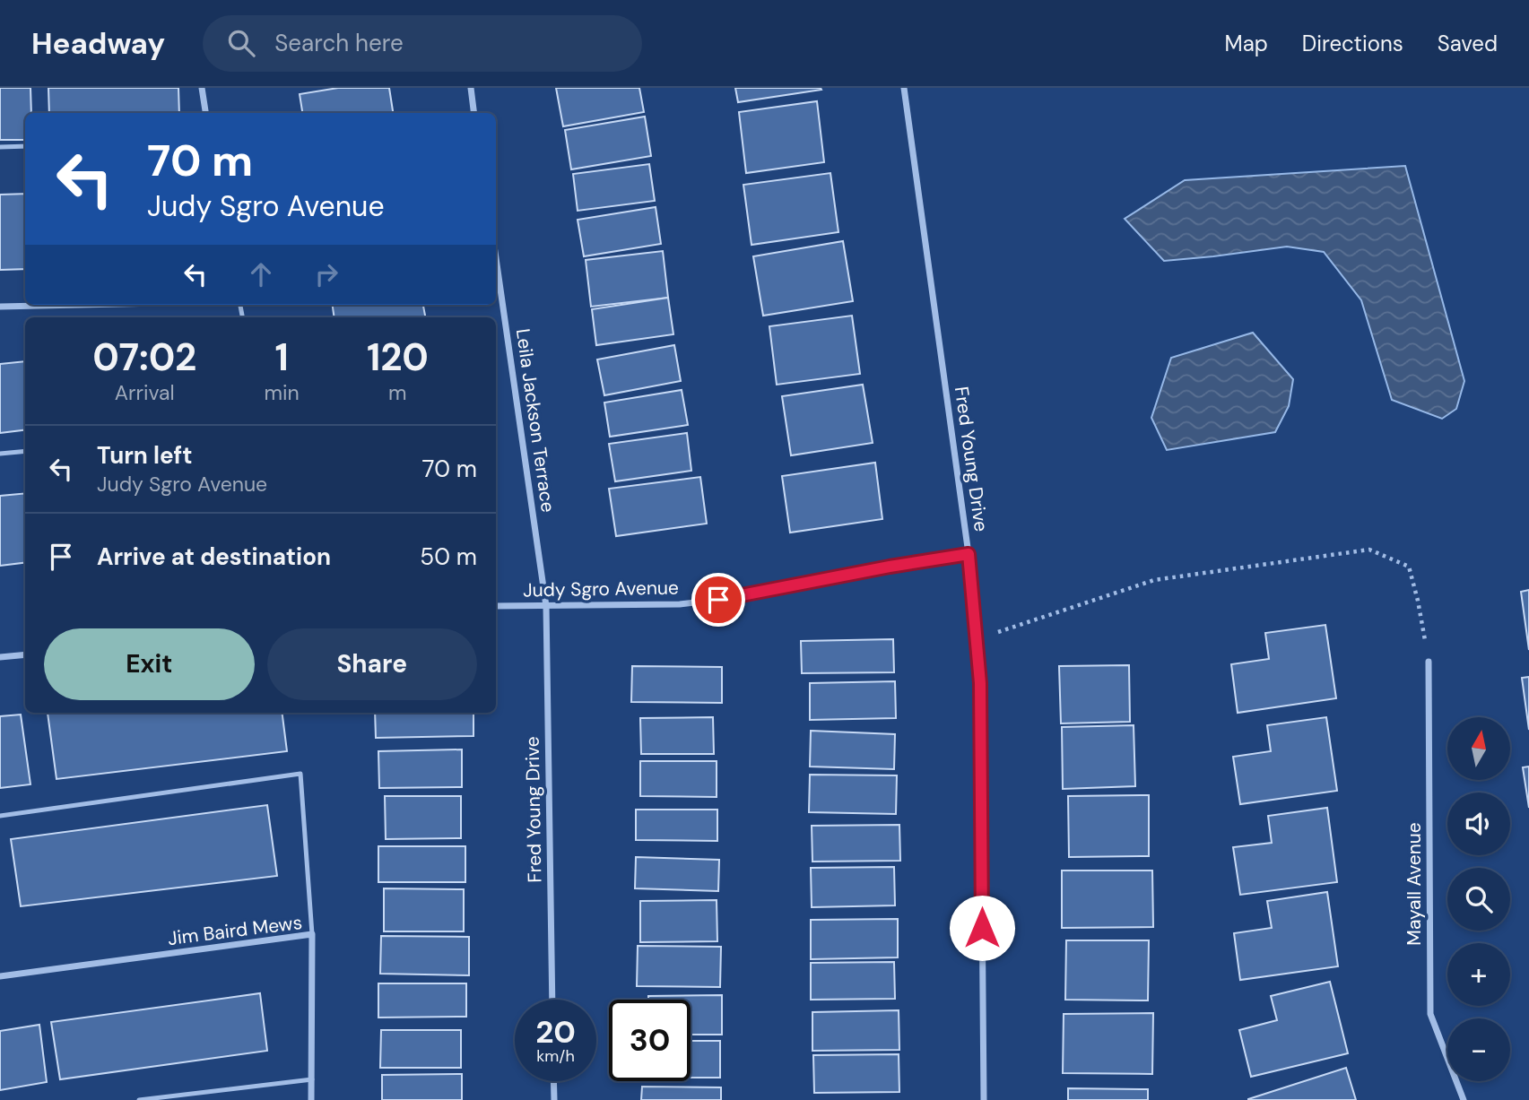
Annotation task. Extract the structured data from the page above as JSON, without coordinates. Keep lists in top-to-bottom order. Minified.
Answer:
{"streets":{"street":["Leila Jackson Terrace","Fred Young Drive","Judy Sgro Avenue","Mayall Avenue","Jim Baird Mews"]},"crossings":[["Leila Jackson Terrace","Fred Young Drive"],["Leila Jackson Terrace","Judy Sgro Avenue"],["Fred Young Drive","Judy Sgro Avenue"]],"north":"top","page":{"header":"Headway","search":"Search here","nav":["Map","Directions","Saved"],"turn":["70 m","Judy Sgro Avenue"],"eta":["07:02","Arrival","1","min","120","m"],"list":[{"name":"Turn left","note":"Judy Sgro Avenue","value":"70 m"},{"name":"Arrive at destination","value":"50 m"}],"buttons":["Exit","Share"],"map_buttons":["+","−"],"speed":"20 km/h","limit":"30"}}
